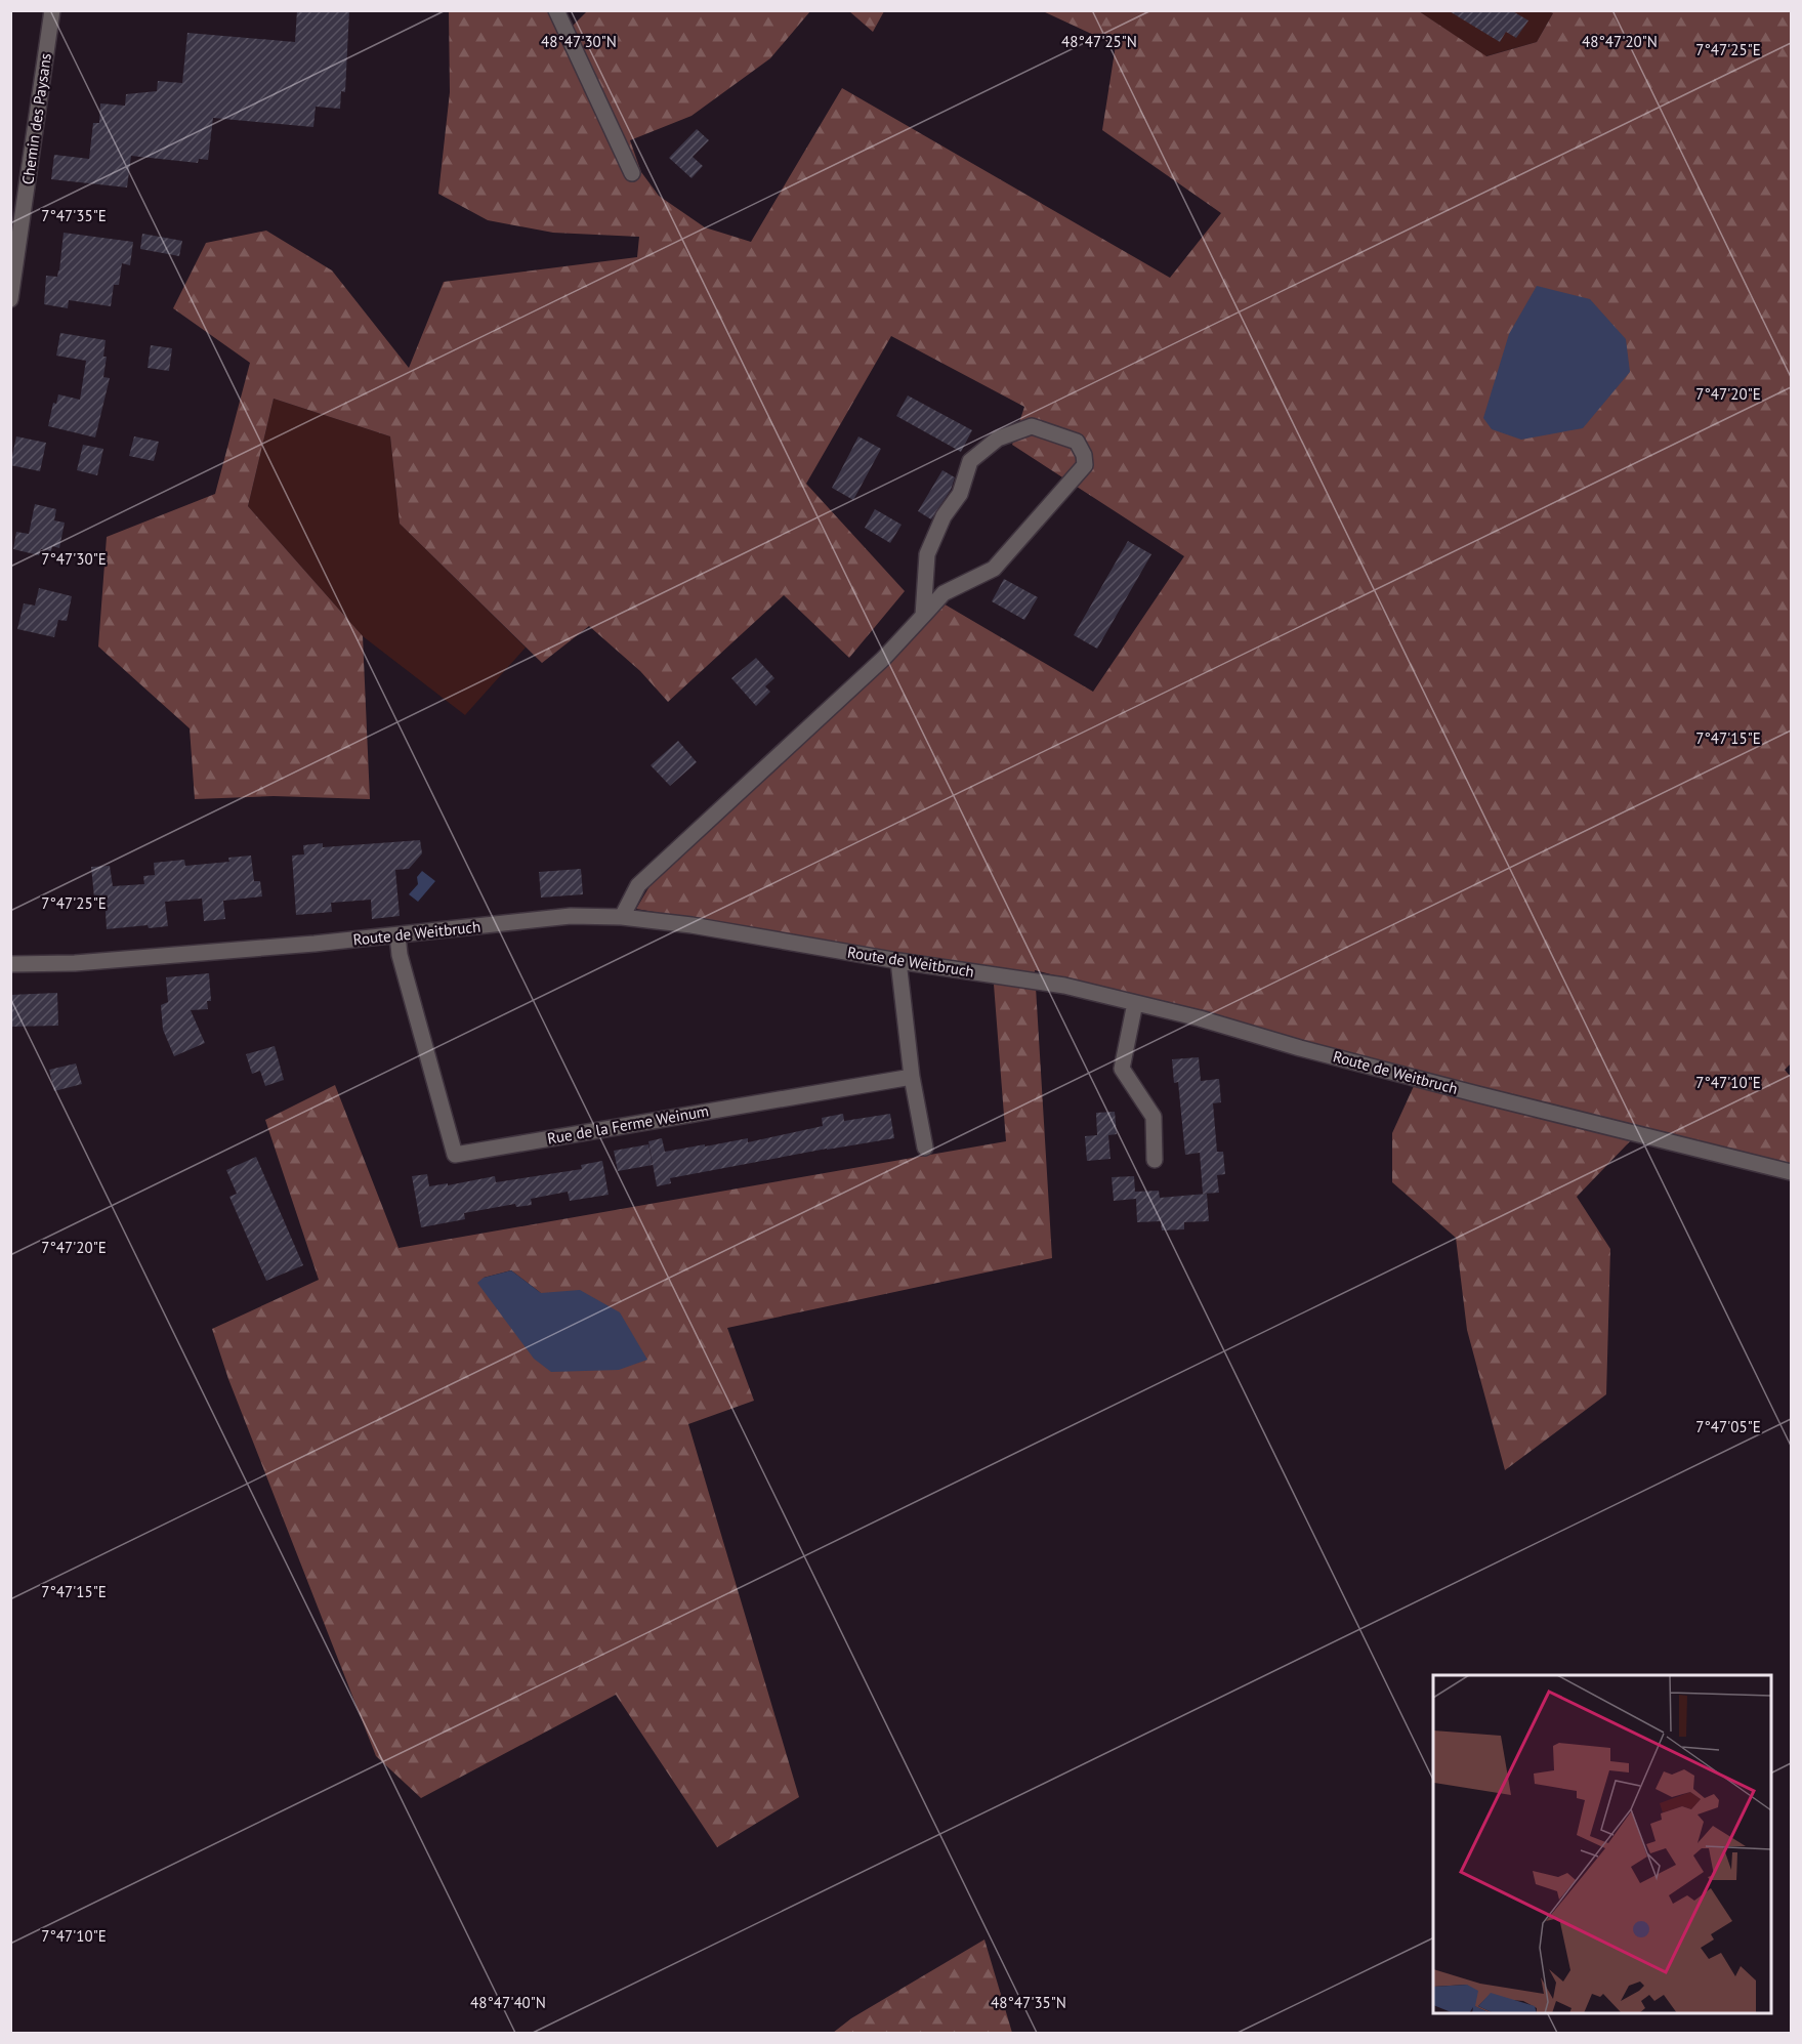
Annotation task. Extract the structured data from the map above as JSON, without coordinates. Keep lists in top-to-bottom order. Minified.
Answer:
{"streets":{"street":["Chemin des Paysans","Route de Weitbruch","Rue de la Ferme Weinum"]},"crossings":[["Route de Weitbruch","Rue de la Ferme Weinum"]],"coordinates":["48°47'30\"N","48°47'25\"N","48°47'20\"N","7°47'25\"E","7°47'35\"E","7°47'20\"E","7°47'30\"E","7°47'15\"E","7°47'10\"E","7°47'05\"E","48°47'40\"N","48°47'35\"N"]}
